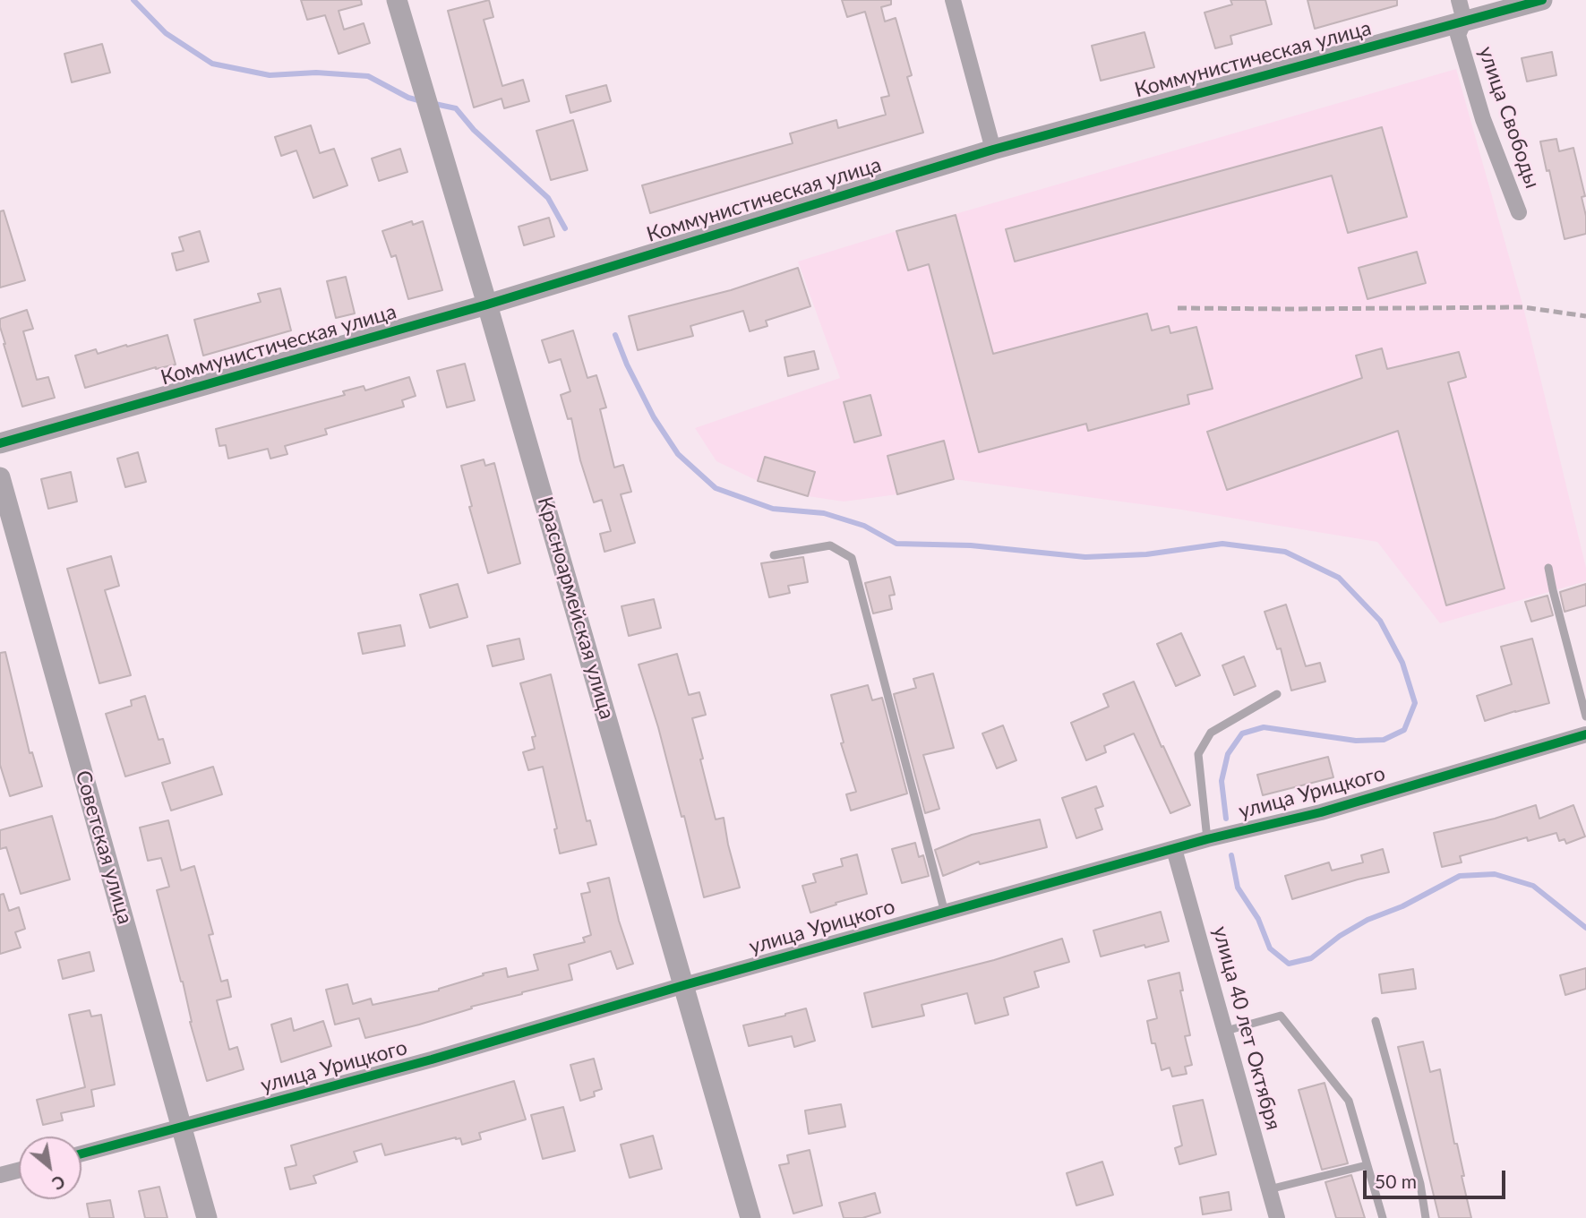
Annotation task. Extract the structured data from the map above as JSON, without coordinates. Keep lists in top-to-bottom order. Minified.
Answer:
{"streets":{"street":["Коммунистическая улица","улица Свободы","Красноармейская улица","улица Урицкого","Советская улица","улица 40 лет Октября"]},"crossings":[["Коммунистическая улица","улица Свободы"],["Коммунистическая улица","Красноармейская улица"],["Красноармейская улица","улица Урицкого"],["улица Урицкого","Советская улица"],["улица Урицкого","улица 40 лет Октября"]],"scale_bar":"50 m","north":"bottom right"}
